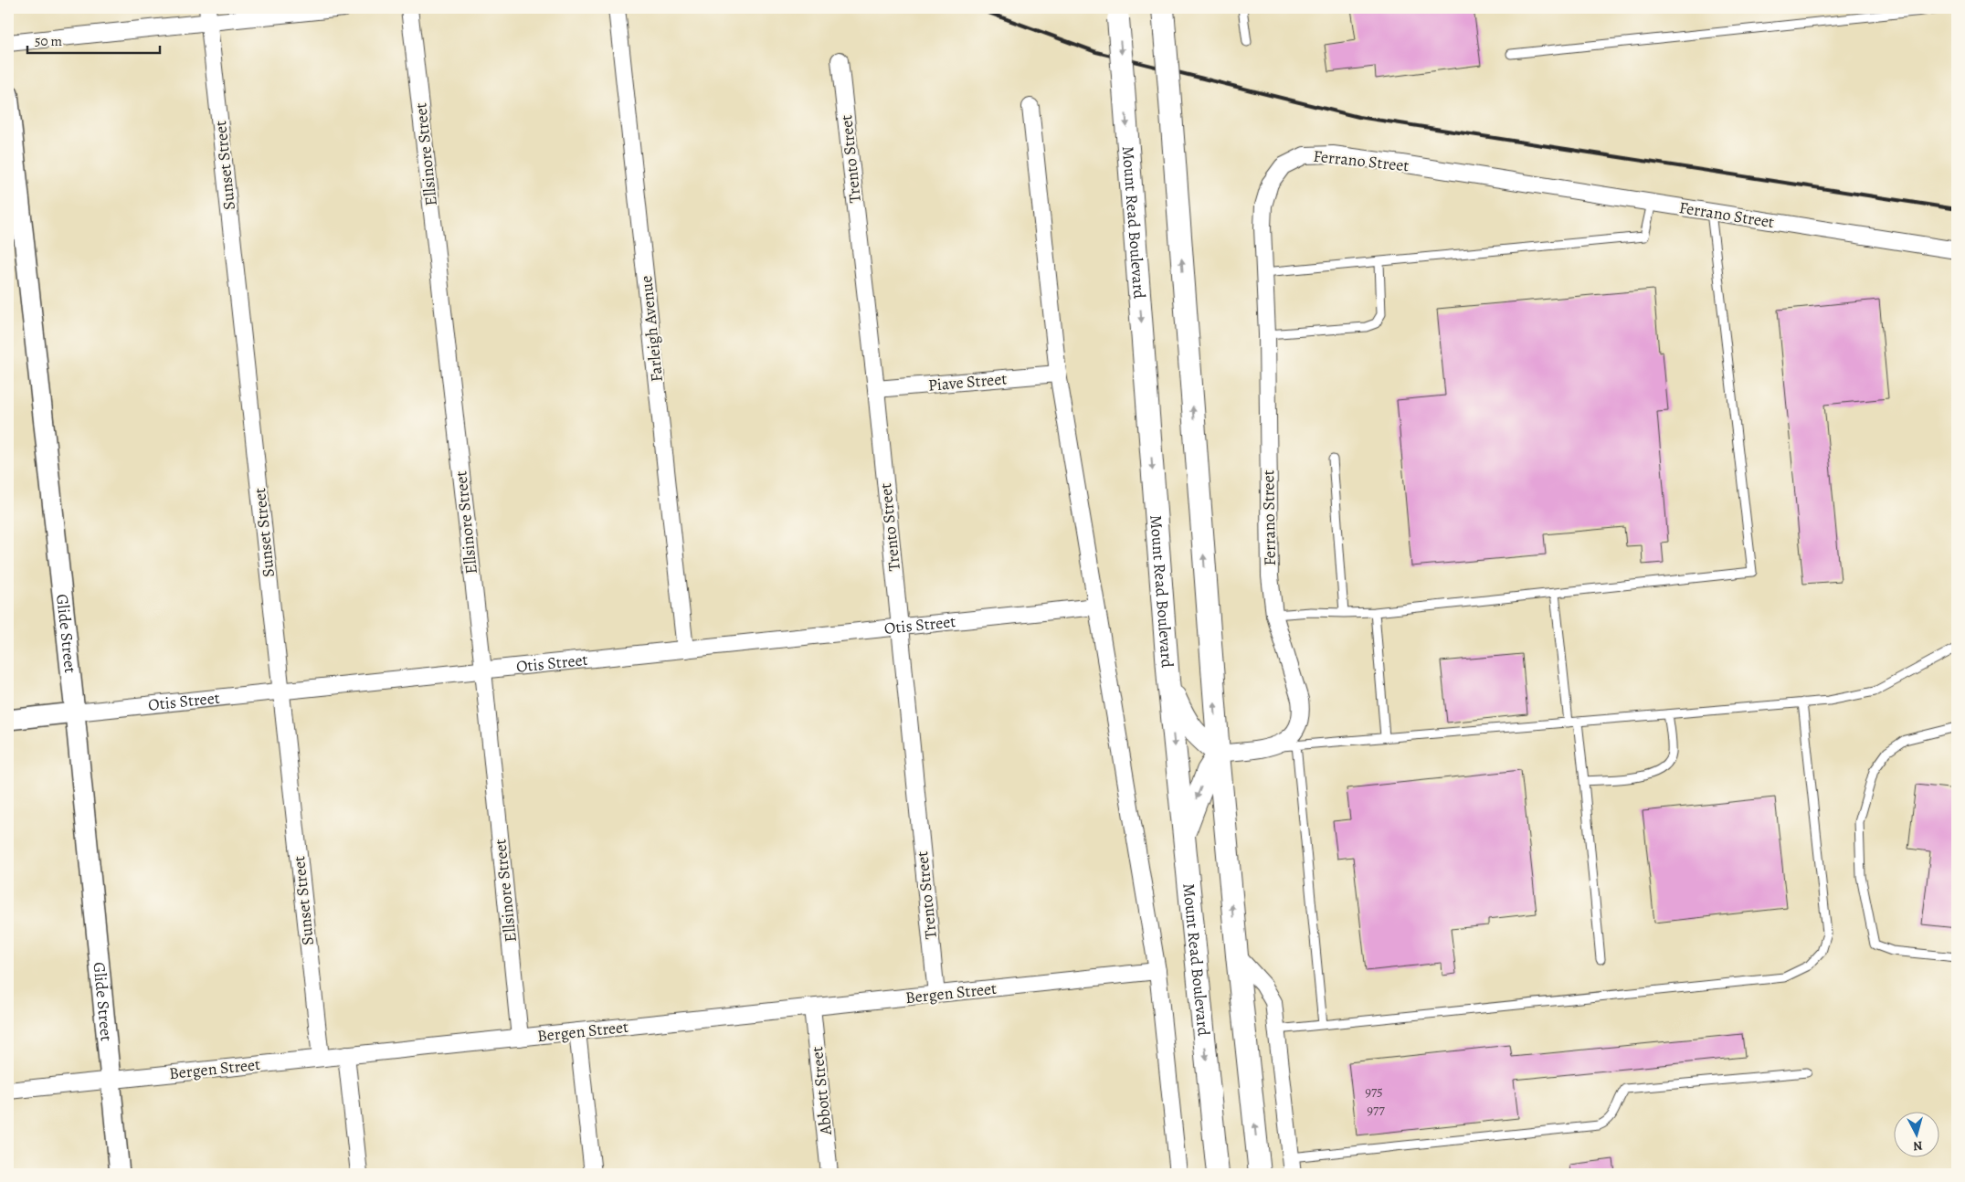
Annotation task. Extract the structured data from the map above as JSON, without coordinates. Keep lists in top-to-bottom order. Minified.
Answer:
{"streets":{"main road":["Mount Read Boulevard"],"street":["Ellsinore Street","Trento Street","Ferrano Street","Sunset Street","Farleigh Avenue","Piave Street","Otis Street","Glide Street","Bergen Street","Abbott Street"]},"crossings":[["Ellsinore Street","Otis Street"],["Ellsinore Street","Bergen Street"],["Trento Street","Piave Street"],["Trento Street","Otis Street"],["Trento Street","Bergen Street"],["Sunset Street","Otis Street"],["Sunset Street","Bergen Street"],["Farleigh Avenue","Otis Street"],["Otis Street","Glide Street"],["Glide Street","Bergen Street"],["Bergen Street","Abbott Street"]],"house_numbers":["975","977"],"scale_bar":"50 m","north":"bottom"}
